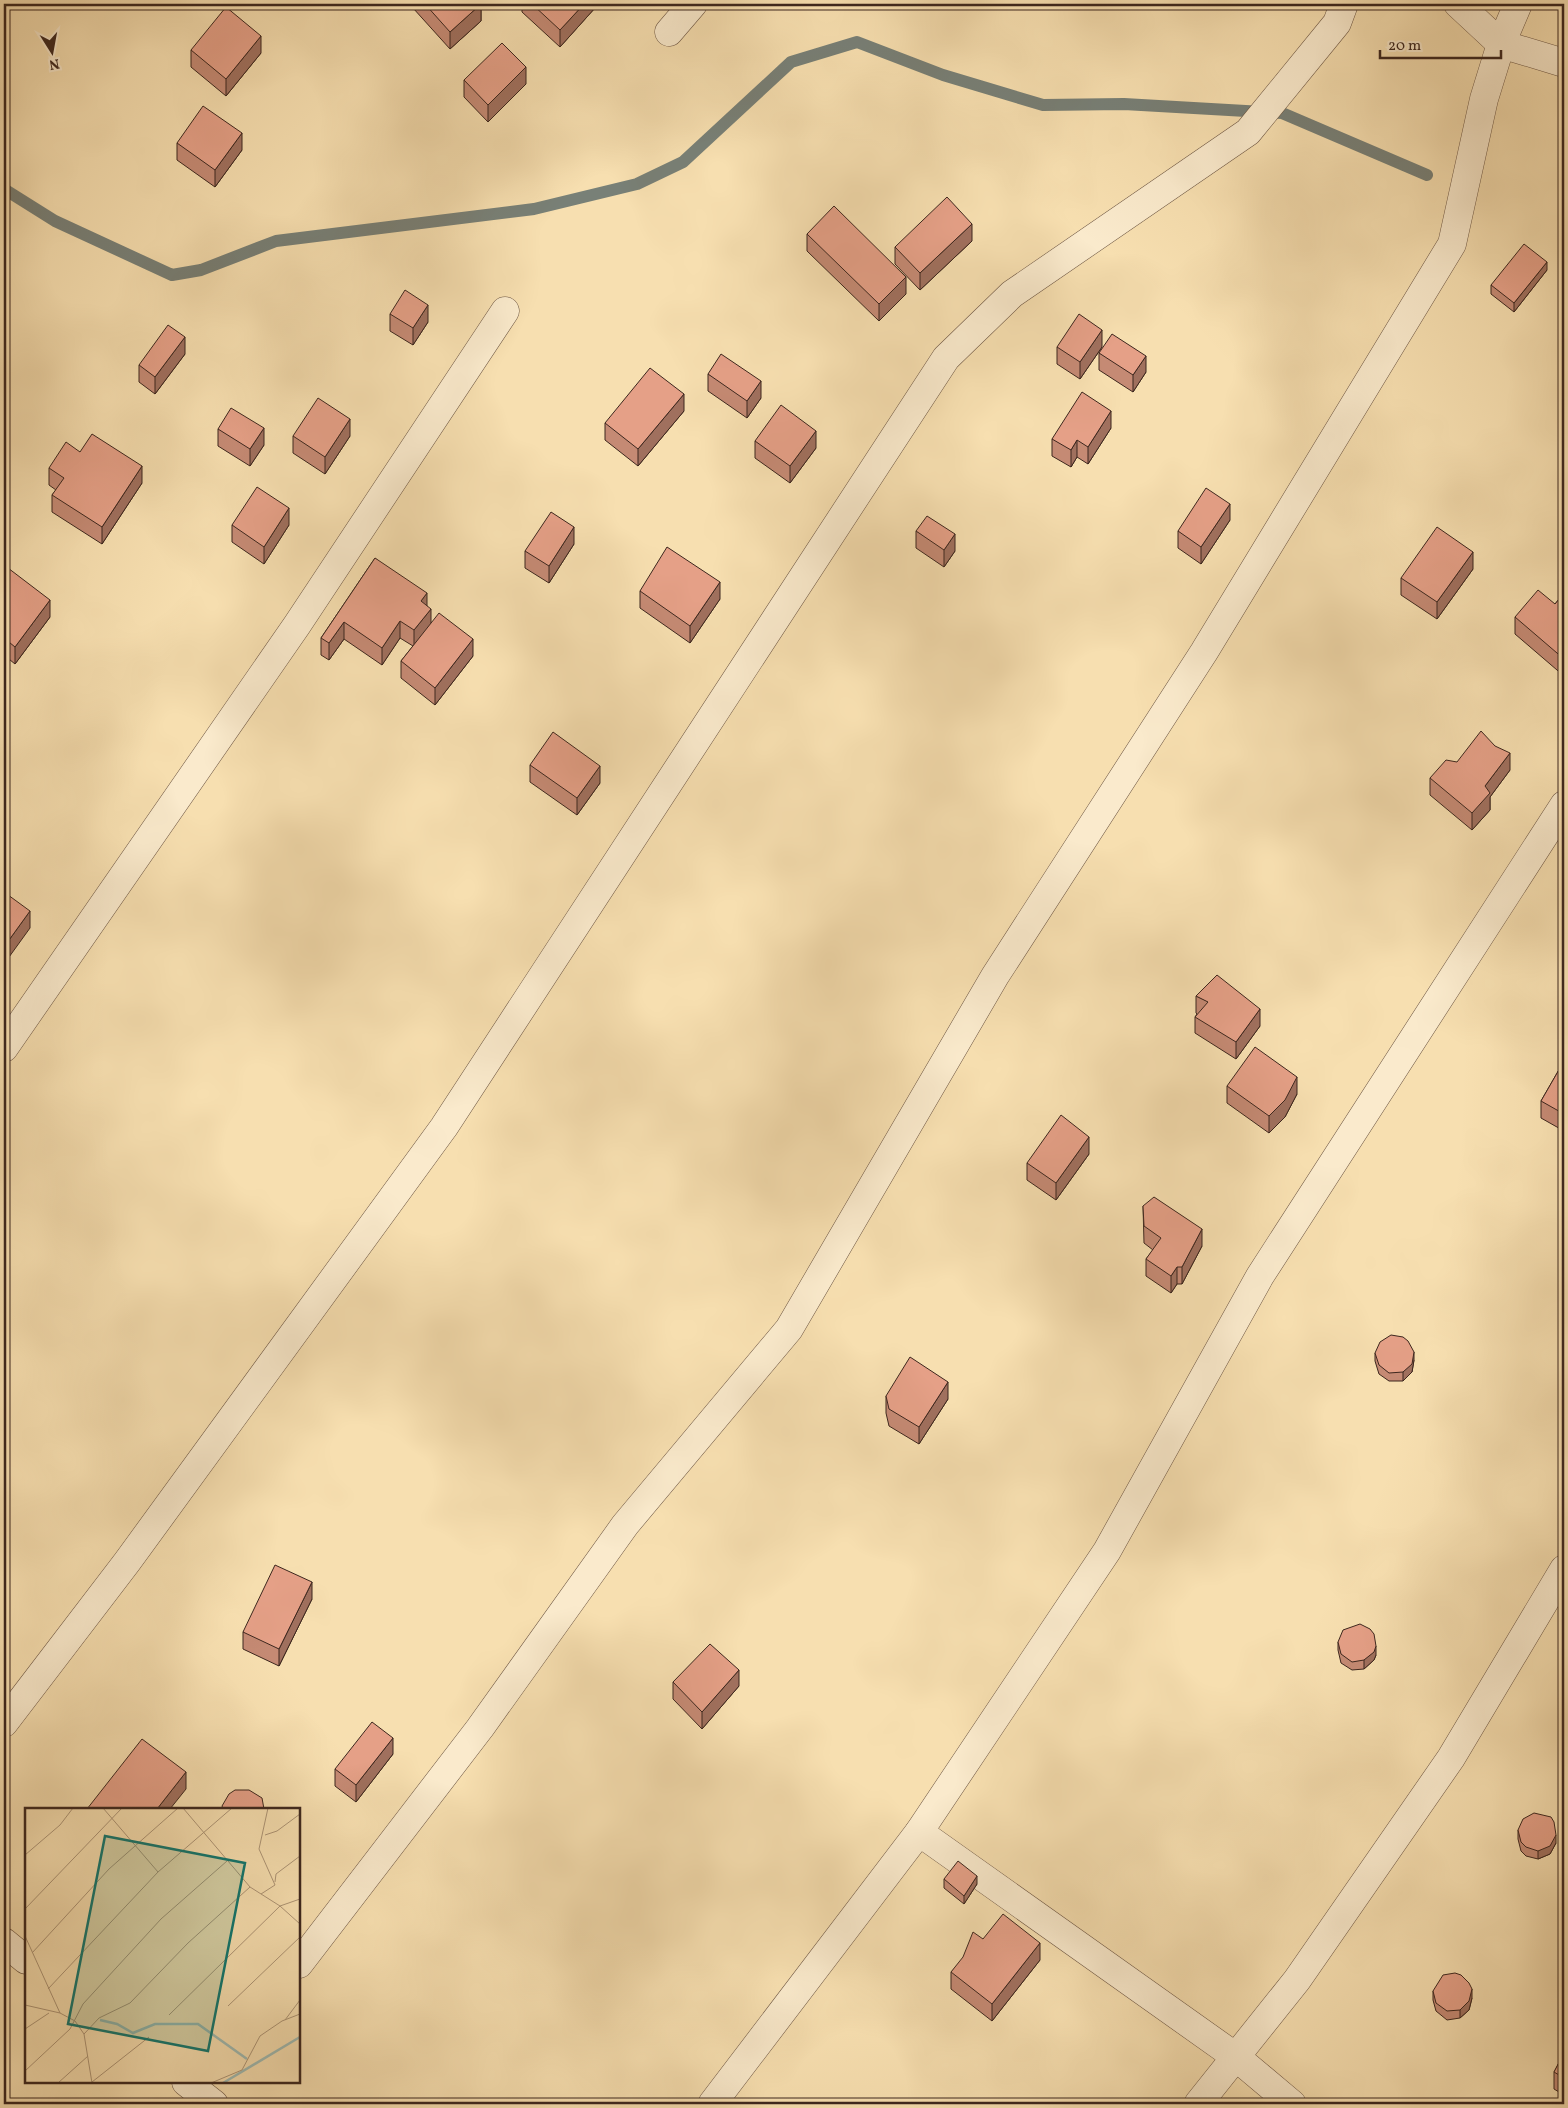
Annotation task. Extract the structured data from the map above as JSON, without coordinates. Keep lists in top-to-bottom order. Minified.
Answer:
{"scale_bar":"20 m","north":"bottom"}
